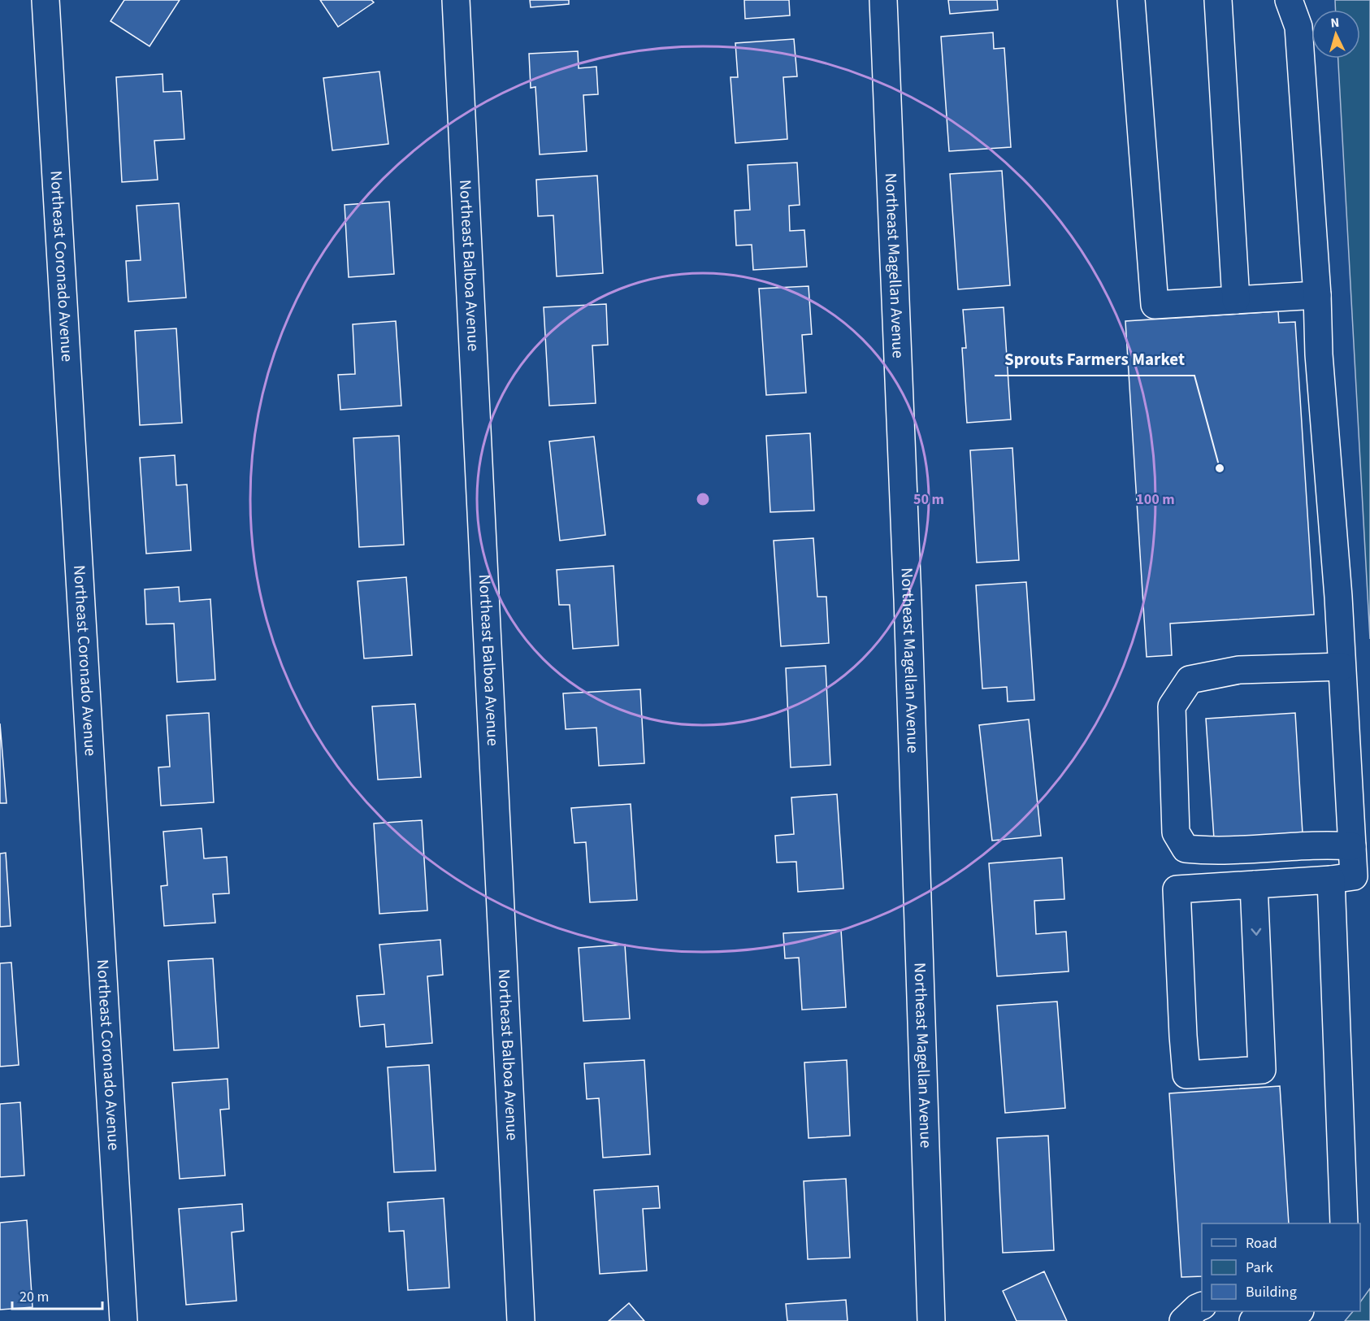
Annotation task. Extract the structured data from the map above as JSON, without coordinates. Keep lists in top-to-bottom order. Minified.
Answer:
{"streets":{"street":["Northeast Coronado Avenue","Northeast Balboa Avenue","Northeast Magellan Avenue"]},"places":["Sprouts Farmers Market"],"legend":["Road","Park","Building"],"scale_bar":"20 m","north":"top","rings":["50 m","100 m"]}
